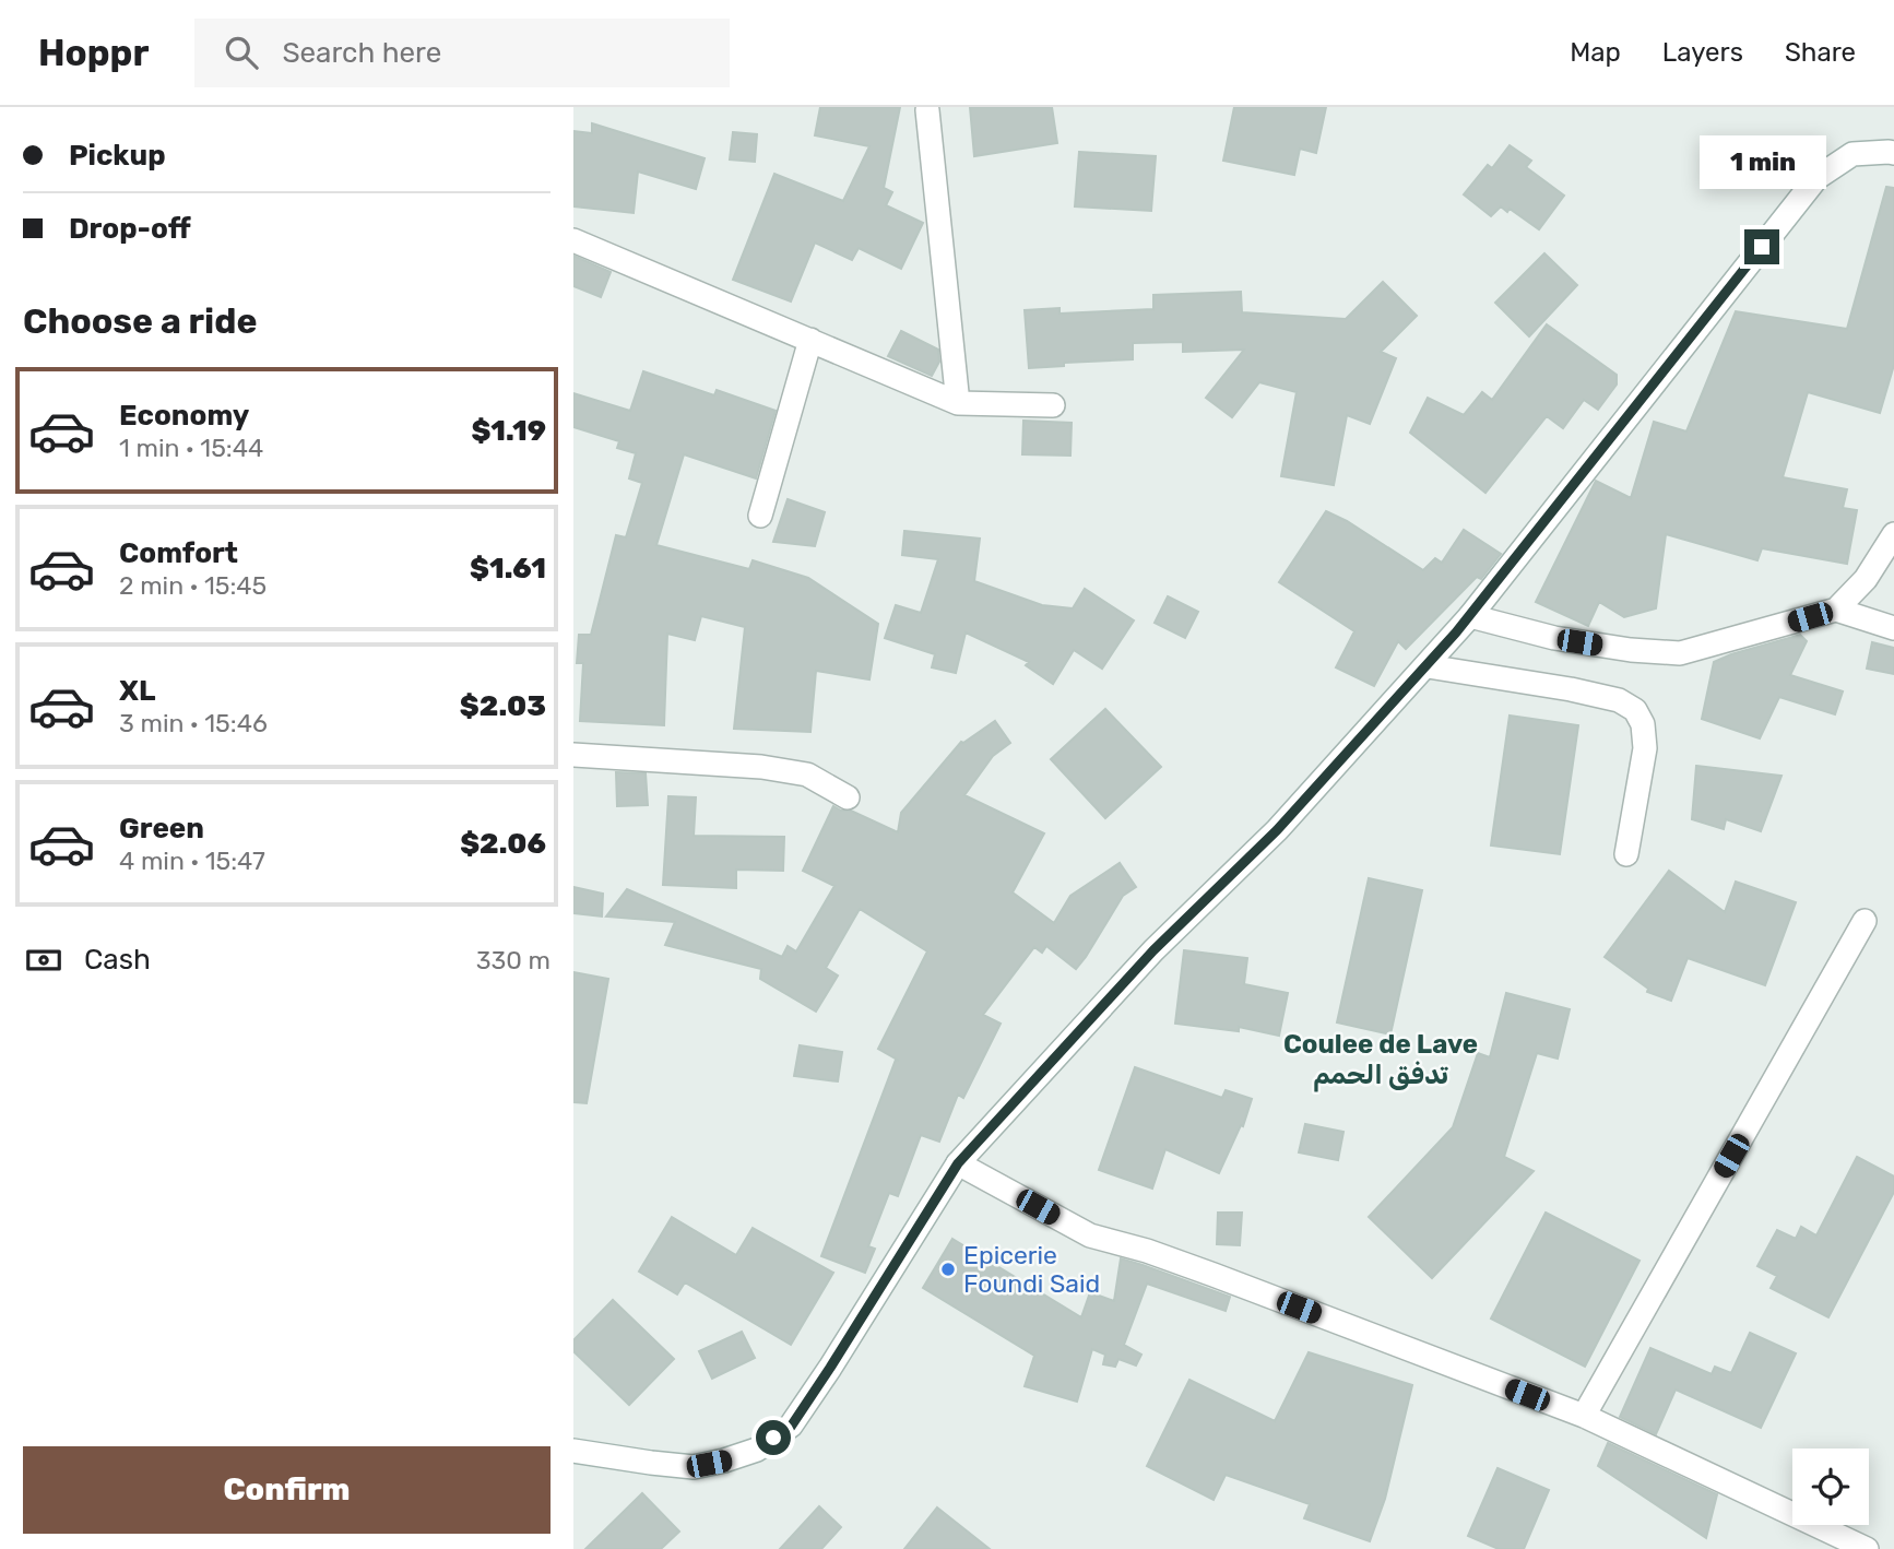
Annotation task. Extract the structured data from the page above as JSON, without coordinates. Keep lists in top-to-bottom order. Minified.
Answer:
{"districts":["Coulee de Lave تدفق الحمم"],"places":["Epicerie Foundi Said"],"page":{"header":"Hoppr","search":"Search here","nav":["Map","Layers","Share"],"banner":["Pickup","Drop-off"],"bubble":"1 min","heading":"Choose a ride","list":[{"name":"Economy","note":"1 min · 15:44","value":"$1.19"},{"name":"Comfort","note":"2 min · 15:45","value":"$1.61"},{"name":"XL","note":"3 min · 15:46","value":"$2.03"},{"name":"Green","note":"4 min · 15:47","value":"$2.06"}],"pay":["Cash","330 m"],"buttons":"Confirm"}}
